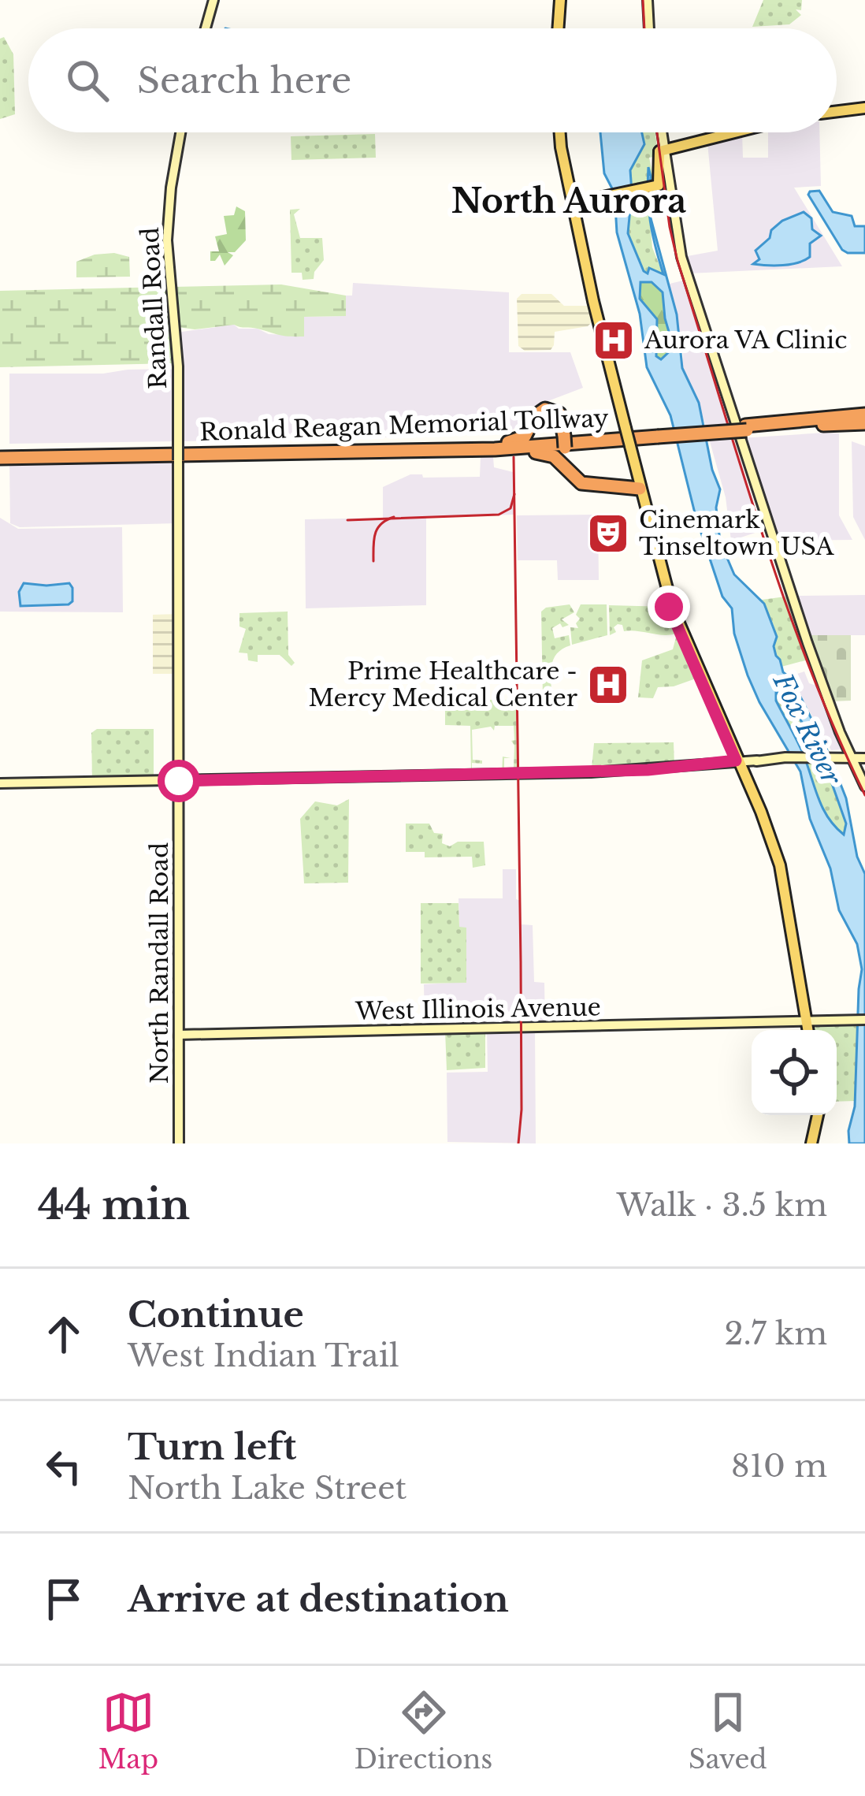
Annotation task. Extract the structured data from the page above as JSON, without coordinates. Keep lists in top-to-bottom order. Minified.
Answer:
{"streets":{"highway":["Ronald Reagan Memorial Tollway"],"main road":["Randall Road","North Randall Road","West Illinois Avenue"]},"crossings":[["Randall Road","North Randall Road"],["North Randall Road","West Illinois Avenue"]],"districts":["North Aurora"],"water":["Fox River"],"places":{"hospital":["Aurora VA Clinic","Prime Healthcare - Mercy Medical Center"],"theatre":["Cinemark Tinseltown USA"]},"page":{"search":"Search here","heading":["44 min","Walk · 3.5 km"],"list":[["Continue","West Indian Trail","2.7 km"],["Turn left","North Lake Street","810 m"],"Arrive at destination"],"nav":["Map","Directions","Saved"]}}
